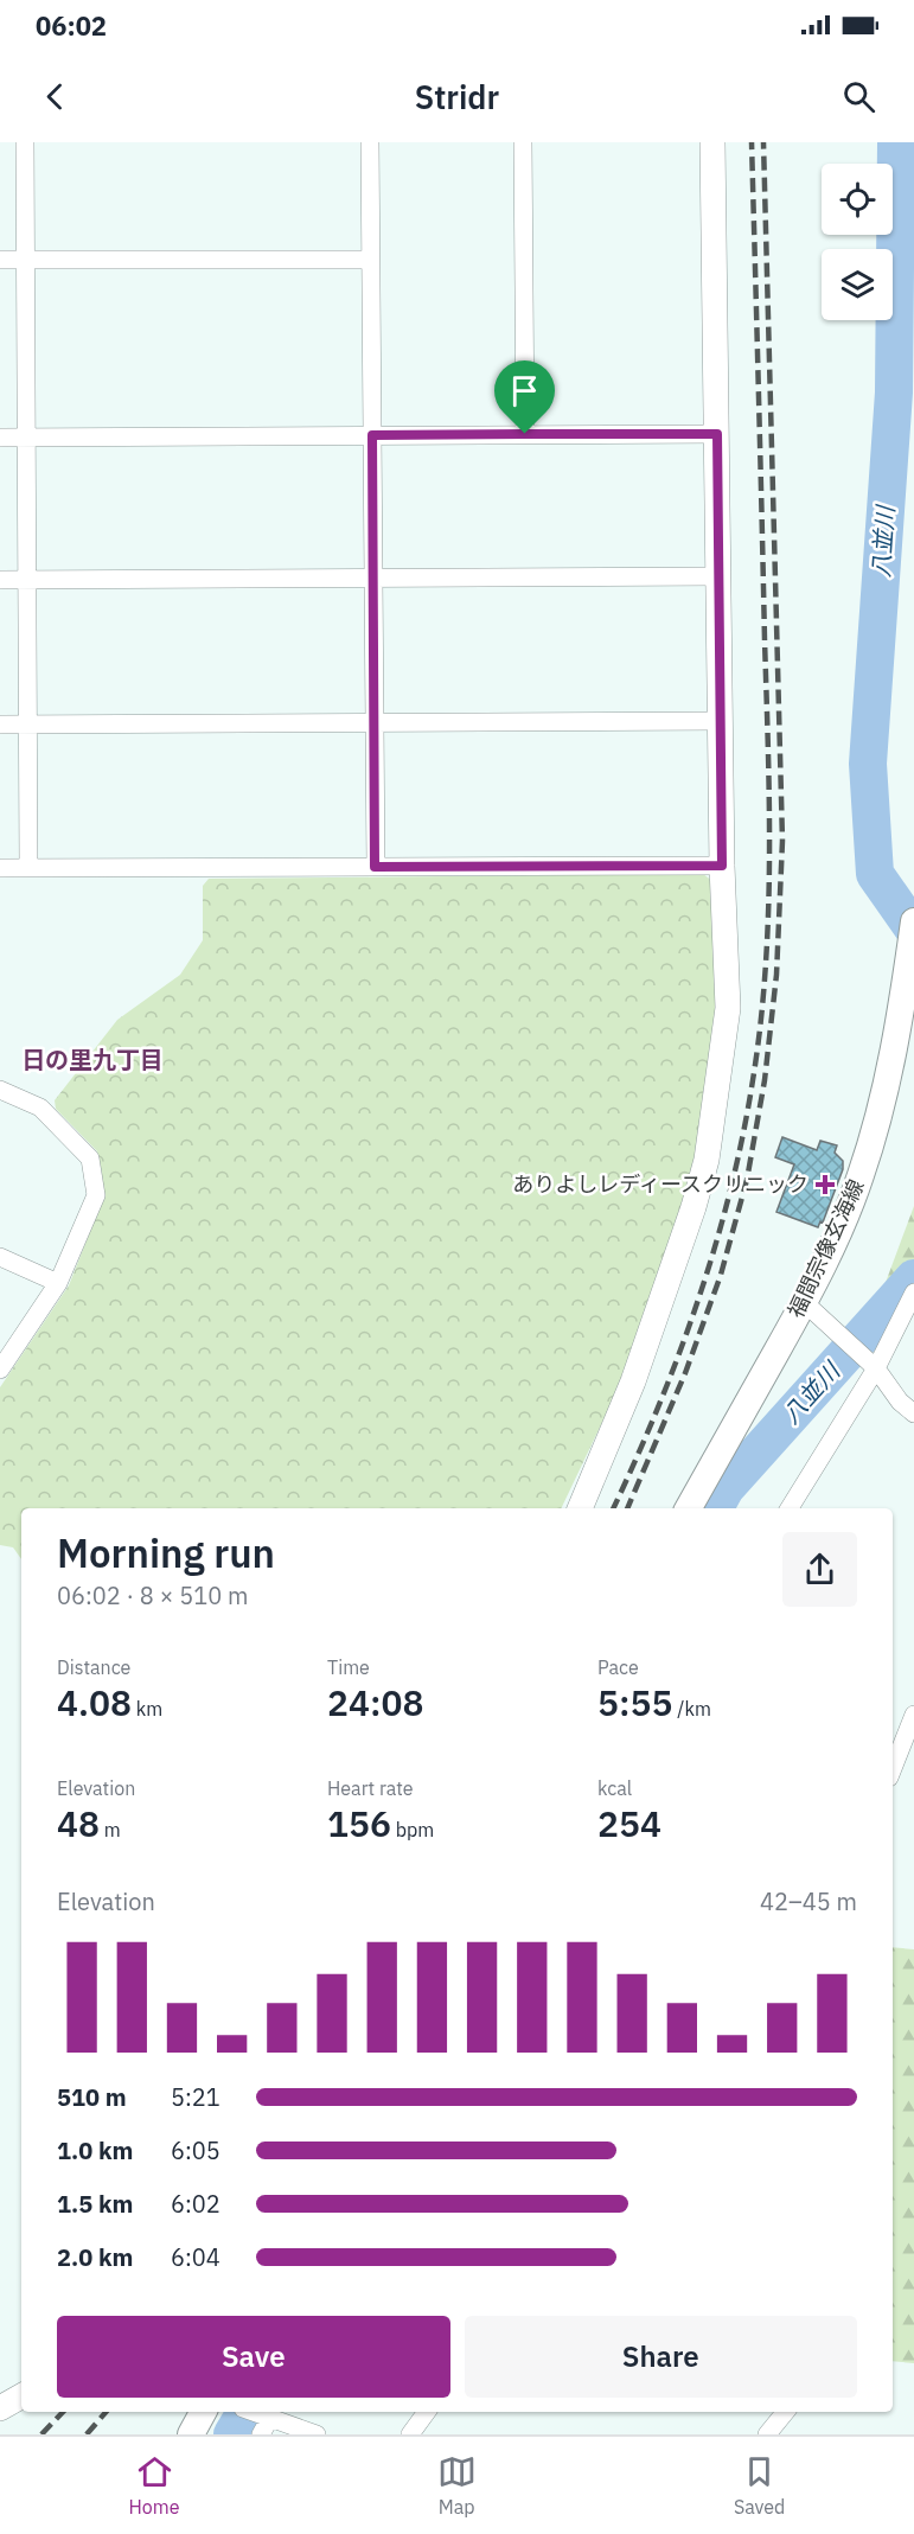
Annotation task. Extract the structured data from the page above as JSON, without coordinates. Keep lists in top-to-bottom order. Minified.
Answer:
{"streets":{"main road":["福間宗像玄海線"]},"districts":["日の里九丁目"],"water":["八並川"],"places":{"health":["ありよしレディースクリニック"]},"page":{"status":"06:02","header":"Stridr","heading":["Morning run","06:02 · 8 × 510 m"],"stats":[["Distance","4.08 km"],["Time","24:08"],["Pace","5:55 /km"],["Elevation","48 m"],["Heart rate","156 bpm"],["kcal","254"]],"chart":["Elevation","42–45 m"],"list":[{"name":"510 m","note":"5:21"},{"name":"1.0 km","note":"6:05"},{"name":"1.5 km","note":"6:02"},{"name":"2.0 km","note":"6:04"}],"buttons":["Save","Share"],"tabs":["Home","Map","Saved"]}}
